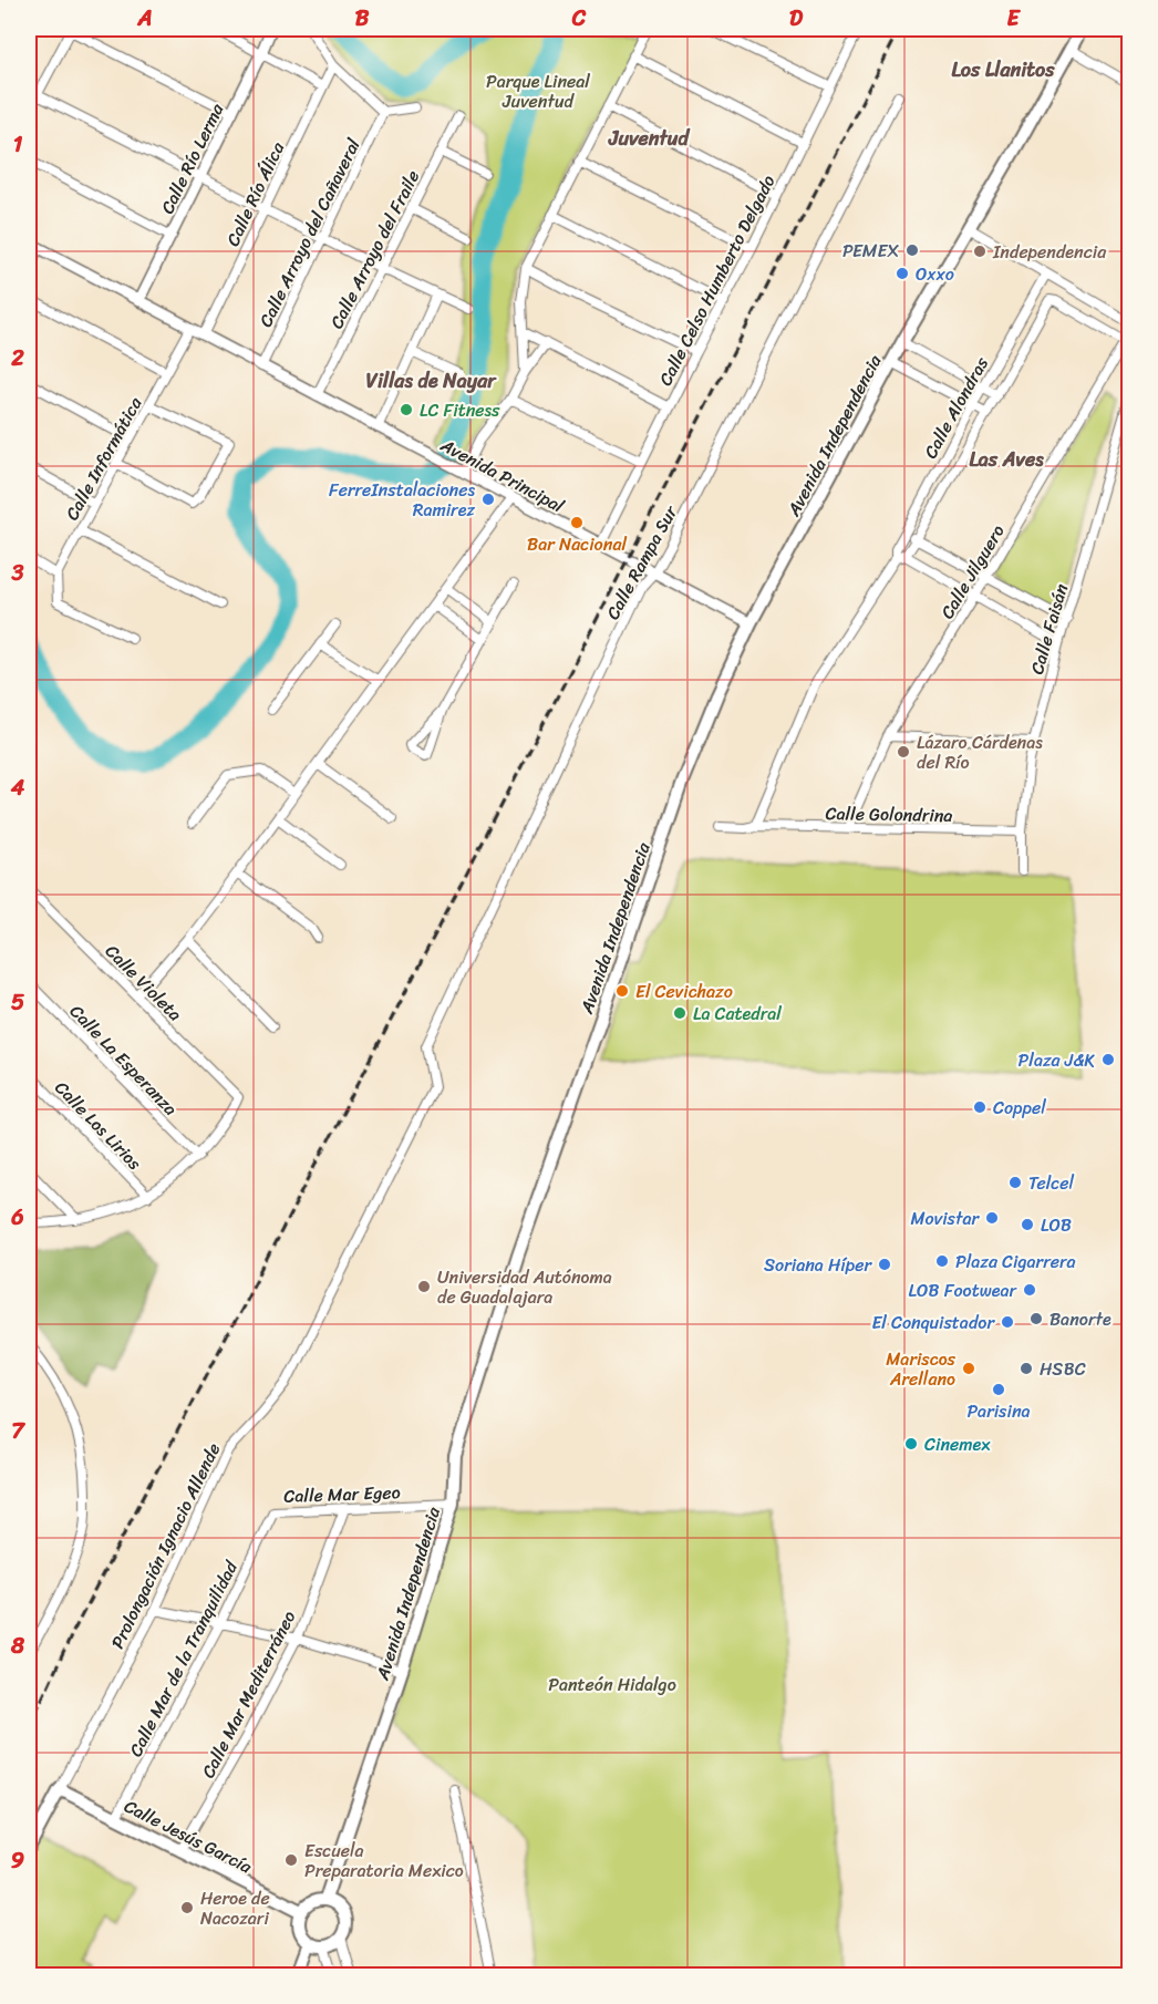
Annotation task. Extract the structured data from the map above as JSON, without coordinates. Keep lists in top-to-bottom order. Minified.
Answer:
{"streets":{"main road":["Avenida Independencia","Prolongación Ignacio Allende","Calle Jesús García"],"street":["Calle Río Lerma","Calle Río Álica","Calle Arroyo del Cañaveral","Calle Arroyo del Fraile","Calle Celso Humberto Delgado","Calle Alondras","Calle Informática","Avenida Principal","Calle Rampa Sur","Calle Jilguero","Calle Faisán","Calle Golondrina","Calle Violeta","Calle La Esperanza","Calle Los Lirios","Calle Mar Egeo","Calle Mar de la Tranquilidad","Calle Mar Mediterráneo"]},"crossings":[["Calle Río Lerma","Avenida Principal"],["Calle Río Álica","Avenida Principal"],["Calle Arroyo del Cañaveral","Avenida Principal"],["Calle Arroyo del Fraile","Avenida Principal"],["Calle Celso Humberto Delgado","Avenida Principal"],["Calle Alondras","Calle Jilguero"],["Calle Alondras","Calle Golondrina"],["Avenida Independencia","Avenida Principal"],["Avenida Independencia","Calle Mar Egeo"],["Avenida Independencia","Calle Jesús García"],["Calle Informática","Avenida Principal"],["Avenida Principal","Calle Rampa Sur"],["Calle Rampa Sur","Prolongación Ignacio Allende"],["Calle Jilguero","Calle Golondrina"],["Calle Faisán","Calle Golondrina"],["Calle Violeta","Calle La Esperanza"],["Calle Mar Egeo","Calle Mar de la Tranquilidad"],["Calle Mar Egeo","Calle Mar Mediterráneo"],["Prolongación Ignacio Allende","Calle Jesús García"],["Calle Mar de la Tranquilidad","Calle Jesús García"],["Calle Mar Mediterráneo","Calle Jesús García"]],"districts":["Los Llanitos","Juventud","Villas de Nayar","Las Aves"],"parks":["Parque Lineal Juventud","Panteón Hidalgo"],"places":["PEMEX","Independencia","Oxxo","LC Fitness","FerreInstalaciones Ramirez","Bar Nacional","Lázaro Cárdenas del Río","El Cevichazo","La Catedral","Plaza J&K","Coppel","Telcel","Movistar","LOB","Plaza Cigarrera","Soriana Híper","Universidad Autónoma de Guadalajara","LOB Footwear","Banorte","El Conquistador","Mariscos Arellano","HSBC","Parisina","Cinemex","Escuela Preparatoria Mexico","Heroe de Nacozari"],"grid":{"columns":["A","B","C","D","E"],"rows":["1","2","3","4","5","6","7","8","9"]}}
